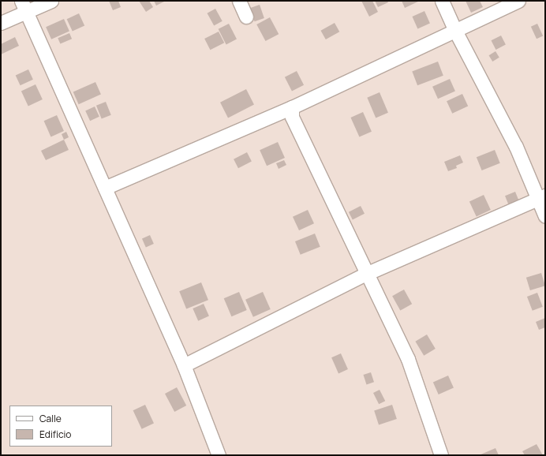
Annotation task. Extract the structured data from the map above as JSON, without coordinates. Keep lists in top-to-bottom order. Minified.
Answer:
{"legend":["Calle","Edificio"]}
